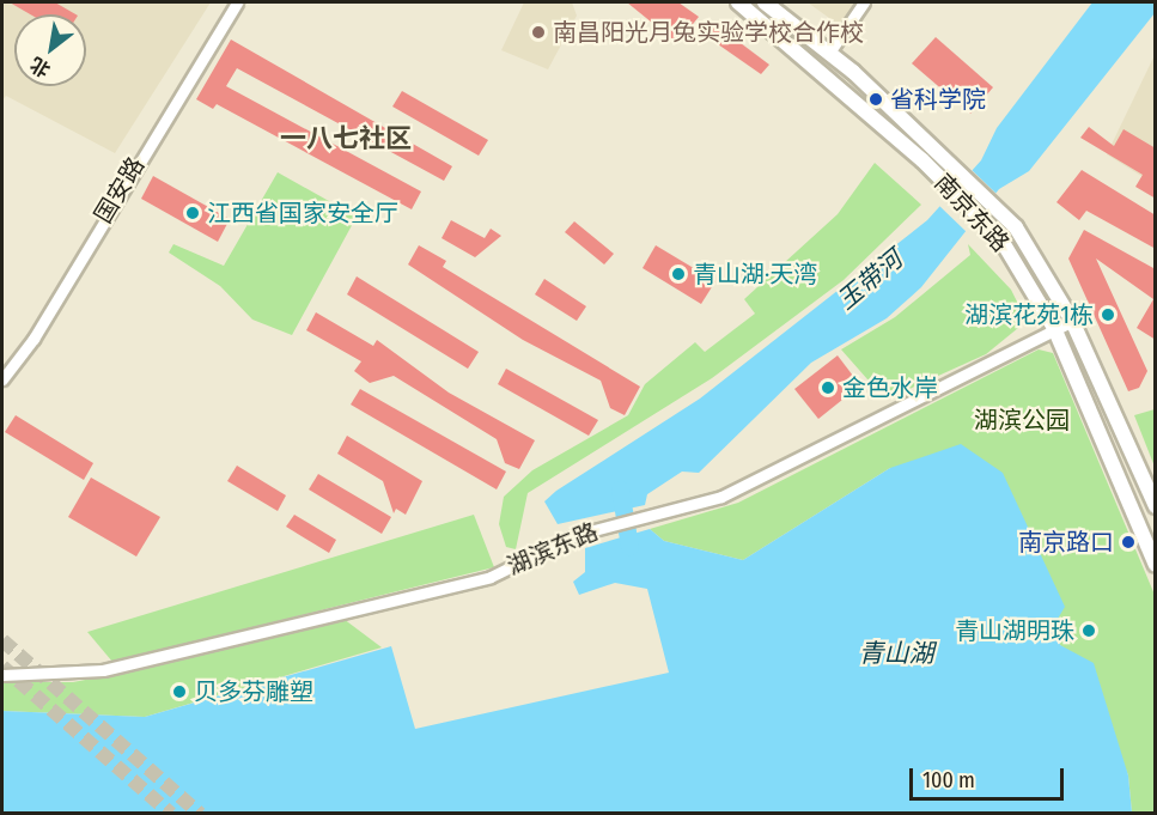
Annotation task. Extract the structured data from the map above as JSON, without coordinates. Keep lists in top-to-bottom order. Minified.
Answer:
{"streets":{"main road":["南京东路"],"street":["国安路","湖滨东路"]},"crossings":[["南京东路","湖滨东路"]],"districts":["一八七社区"],"water":["玉带河","青山湖"],"parks":["湖滨公园"],"places":["南昌阳光月兔实验学校合作校","省科学院","江西省国家安全厅","青山湖·天湾","湖滨花苑1栋","金色水岸","南京路口","青山湖明珠","贝多芬雕塑"],"scale_bar":"100 m","north":"bottom left"}
